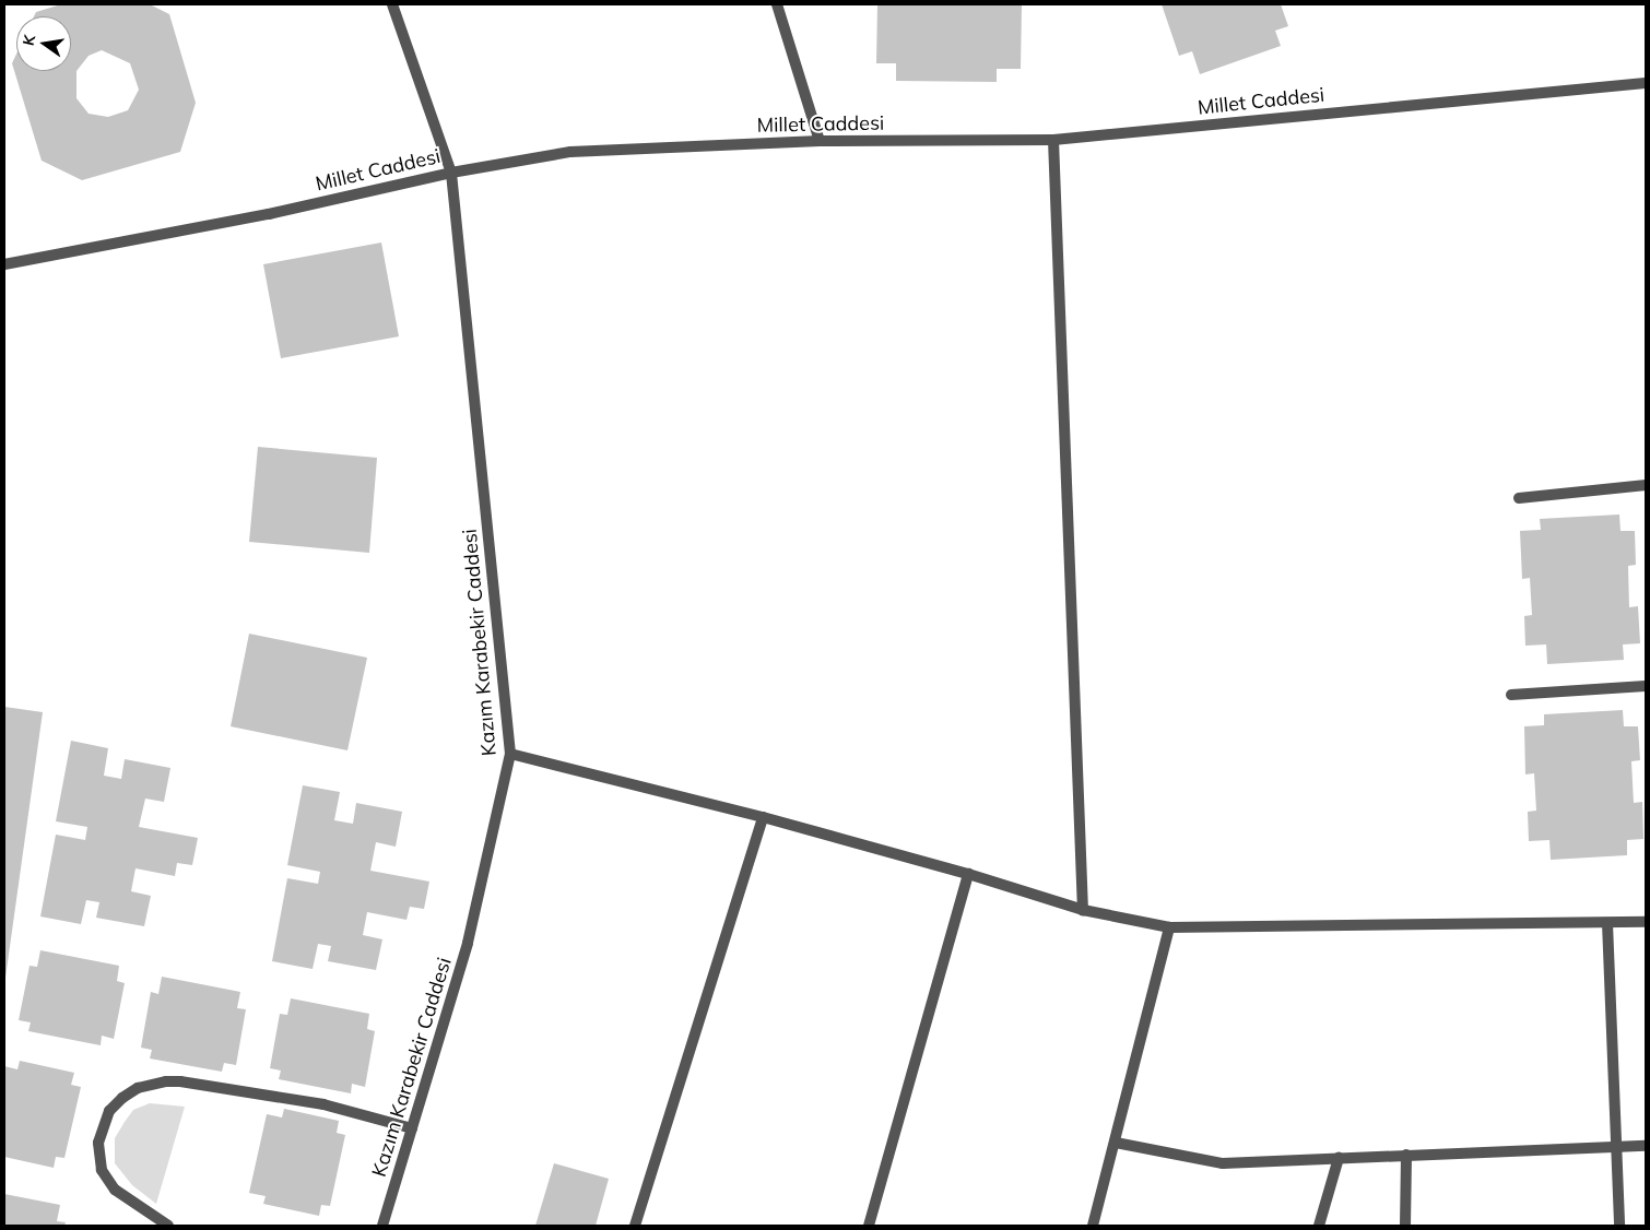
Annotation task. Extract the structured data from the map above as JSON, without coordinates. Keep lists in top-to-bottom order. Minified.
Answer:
{"streets":{"street":["Millet Caddesi","Kazım Karabekir Caddesi"]},"crossings":[["Millet Caddesi","Kazım Karabekir Caddesi"]],"north":"left"}
